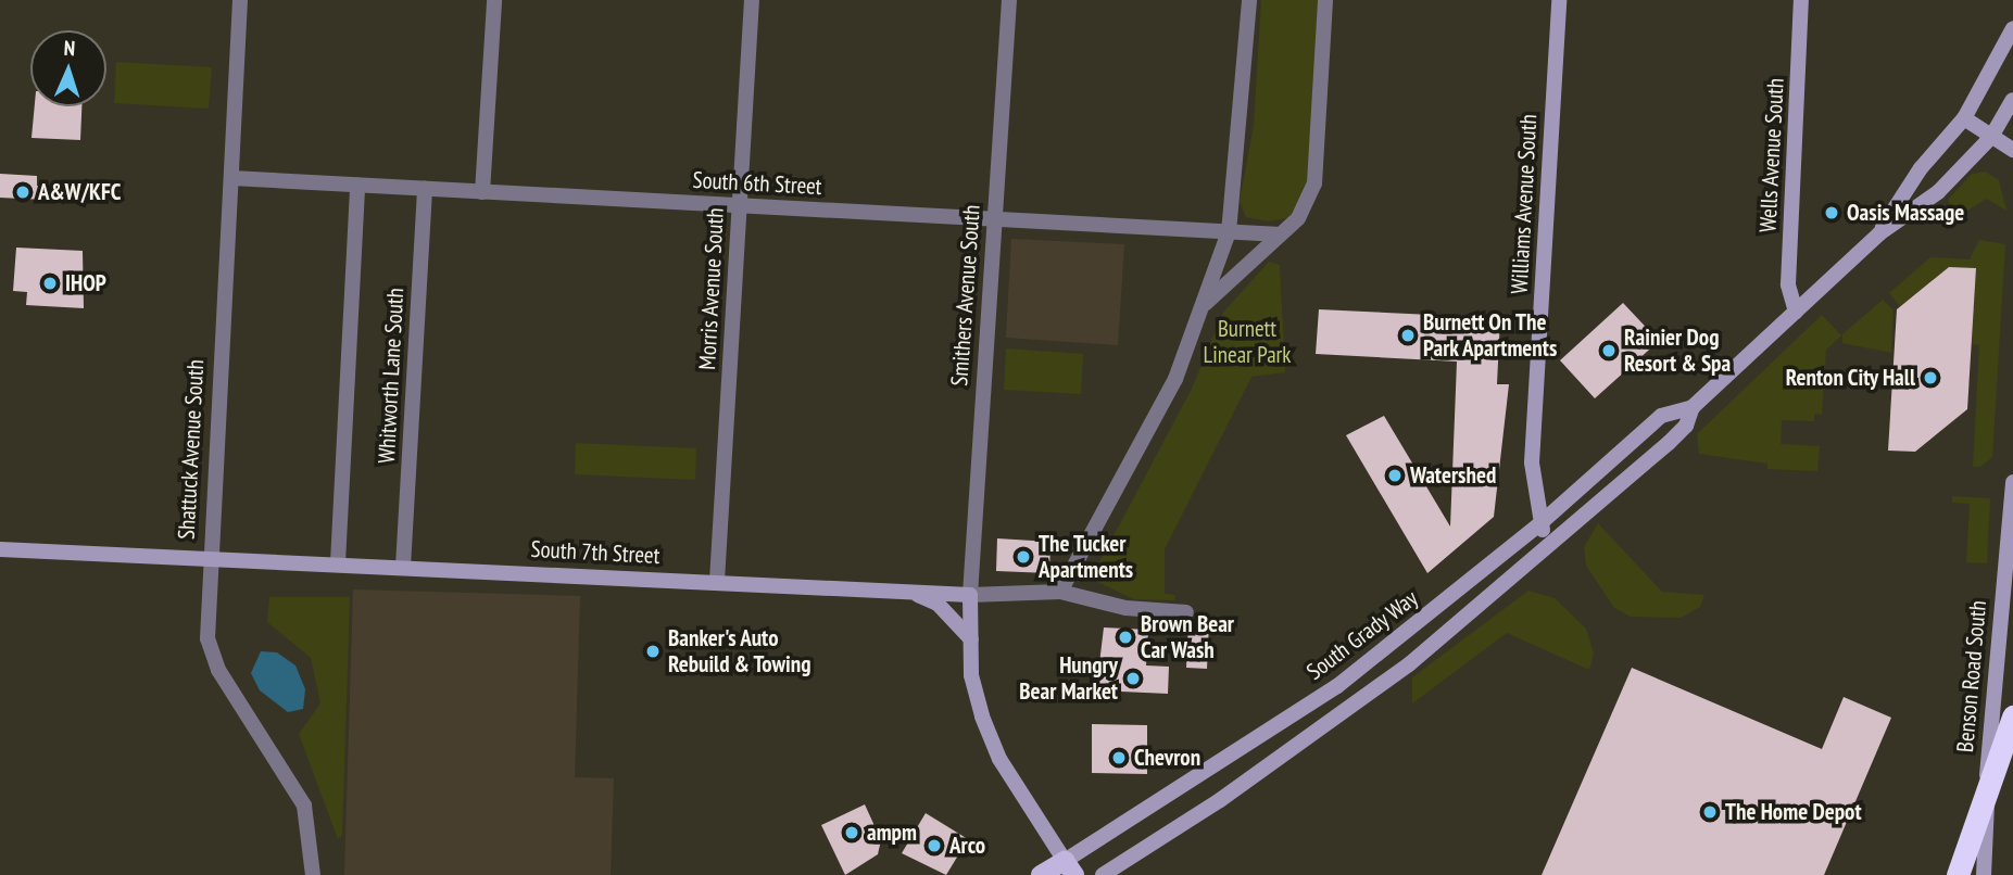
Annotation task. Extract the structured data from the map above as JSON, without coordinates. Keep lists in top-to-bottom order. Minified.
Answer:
{"streets":{"main road":["South Grady Way"],"street":["Wells Avenue South","South 6th Street","Williams Avenue South","Morris Avenue South","Smithers Avenue South","Whitworth Lane South","Shattuck Avenue South","South 7th Street","Benson Road South"]},"crossings":[["Wells Avenue South","South Grady Way"],["South 6th Street","Morris Avenue South"],["South 6th Street","Smithers Avenue South"],["South 6th Street","Whitworth Lane South"],["South 6th Street","Shattuck Avenue South"],["Williams Avenue South","South Grady Way"],["Morris Avenue South","South 7th Street"],["Smithers Avenue South","South 7th Street"],["Whitworth Lane South","South 7th Street"],["Shattuck Avenue South","South 7th Street"]],"parks":["Burnett Linear Park"],"places":["A&W/KFC","Oasis Massage","IHOP","Burnett On The Park Apartments","Rainier Dog Resort & Spa","Renton City Hall","Watershed","The Tucker Apartments","Brown Bear Car Wash","Banker's Auto Rebuild & Towing","Hungry Bear Market","Chevron","The Home Depot","ampm","Arco"],"north":"top"}
